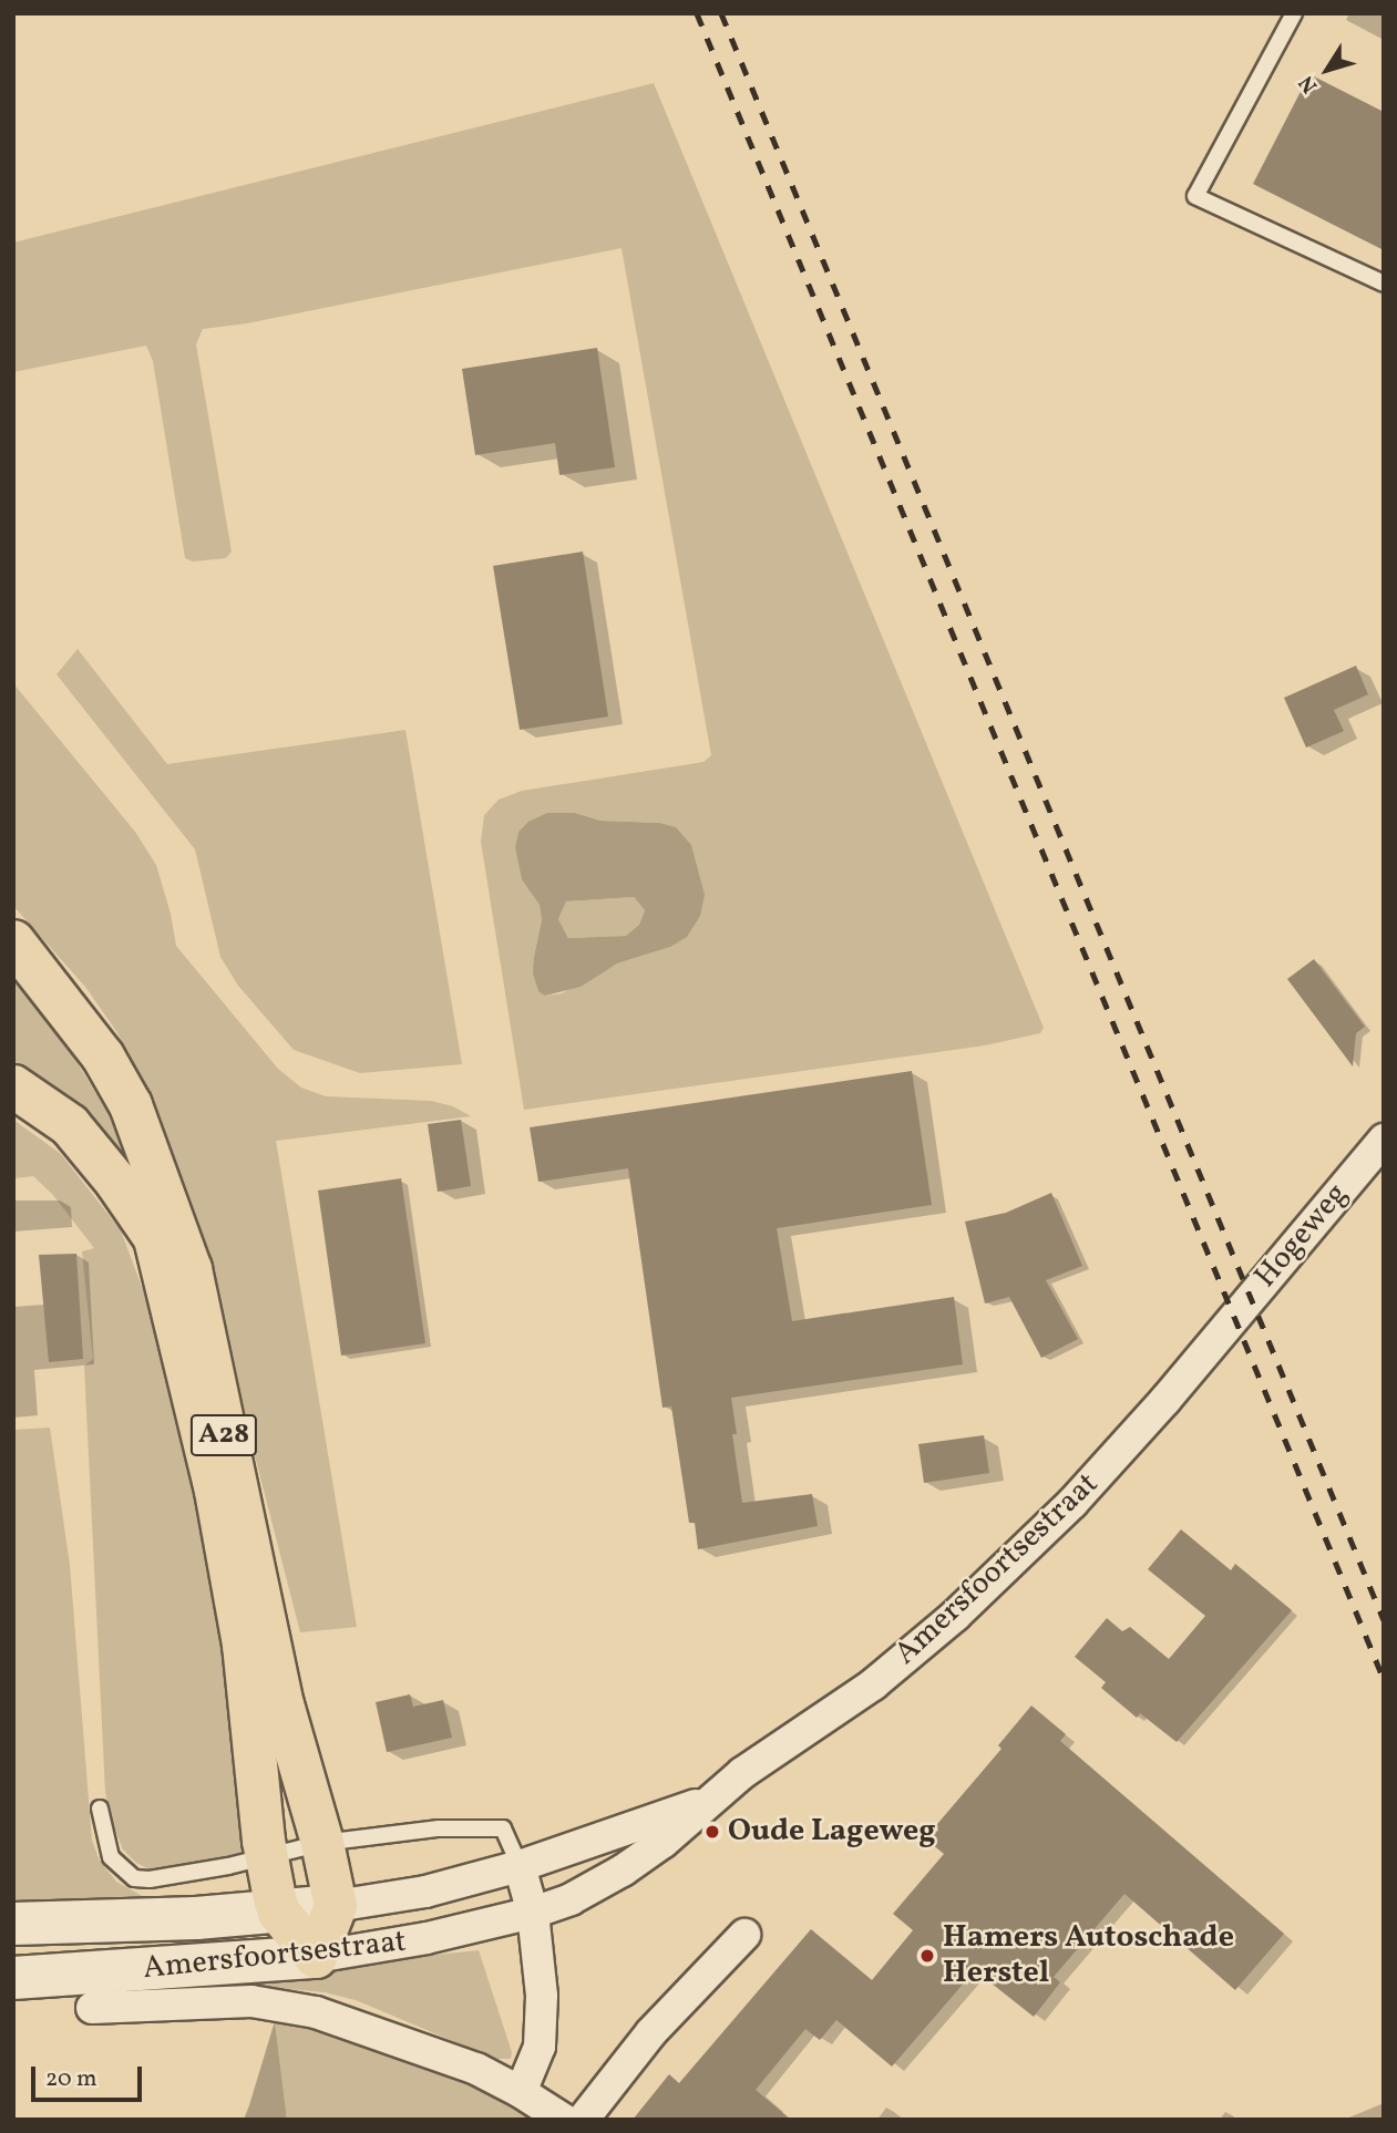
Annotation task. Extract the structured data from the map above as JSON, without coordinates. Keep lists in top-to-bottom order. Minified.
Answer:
{"streets":{"highway":["A28"],"main road":["Amersfoortsestraat"],"street":["Hogeweg"]},"crossings":[["Hogeweg","Amersfoortsestraat"],["A28","Amersfoortsestraat"]],"places":["Oude Lageweg","Hamers Autoschade Herstel"],"scale_bar":"20 m","north":"bottom left"}
